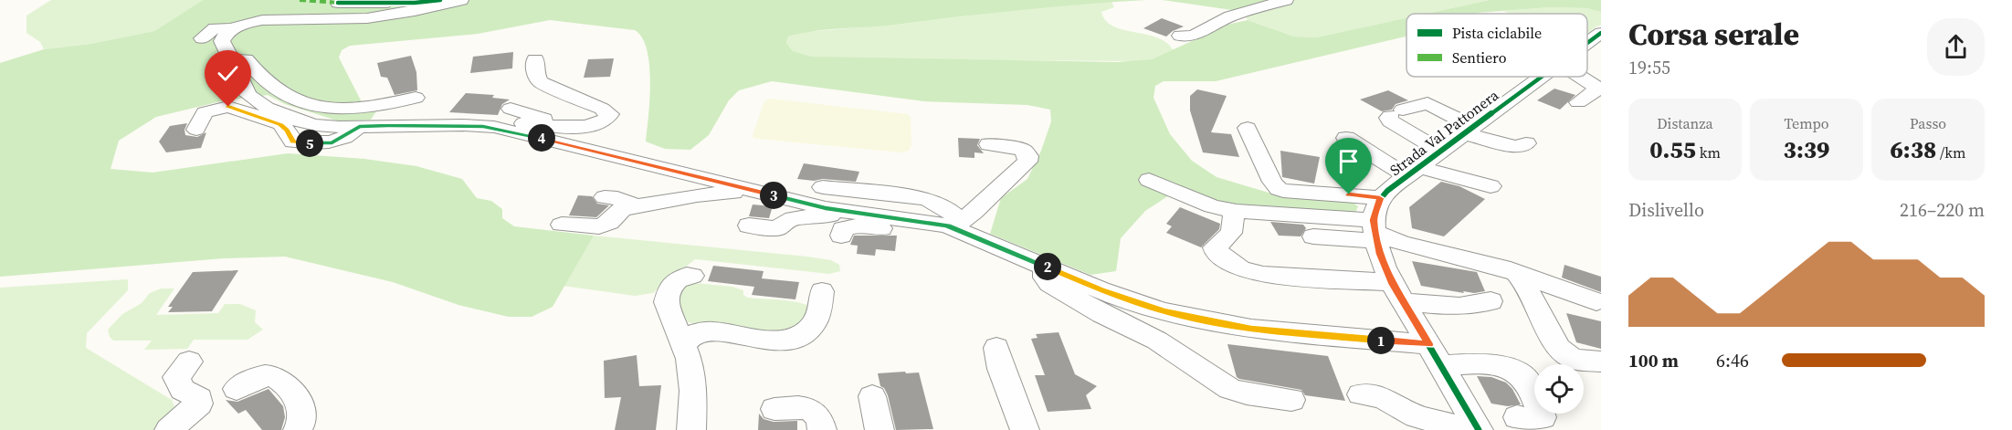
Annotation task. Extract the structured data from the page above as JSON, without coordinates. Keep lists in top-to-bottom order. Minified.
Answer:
{"streets":{"street":["Strada Val Pattonera"]},"legend":["Pista ciclabile","Sentiero"],"page":{"heading":["Corsa serale","19:55"],"stats":[["Distanza","0.55 km"],["Tempo","3:39"],["Passo","6:38 /km"]],"pins":["4","5","3","2","1"],"chart":["Dislivello","216–220 m"],"list":[{"name":"100 m","note":"6:46"}]}}
